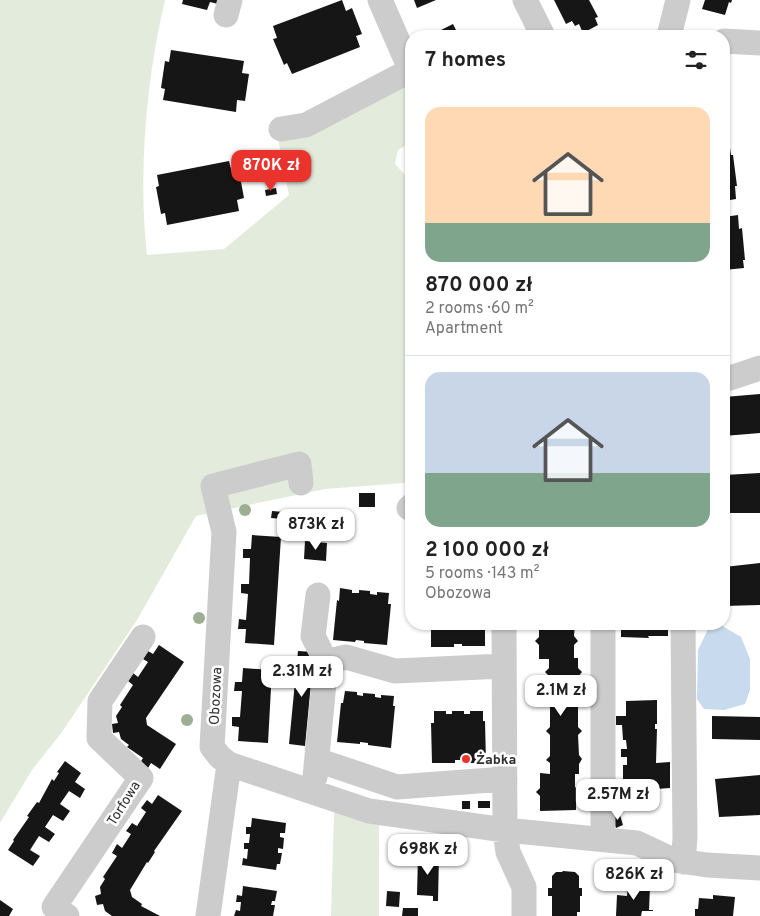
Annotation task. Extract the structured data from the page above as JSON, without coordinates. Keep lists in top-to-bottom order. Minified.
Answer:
{"streets":{"street":["Obozowa","Torfowa"]},"places":["Żabka"],"page":{"heading":"7 homes","list":[{"name":"870 000 zł","note":"2 rooms · 60 m² · Apartment"},{"name":"2 100 000 zł","note":"5 rooms · 143 m² · Obozowa"}],"price":["870K zł","873K zł","2.31M zł","2.1M zł","2.57M zł","698K zł","826K zł"]}}
